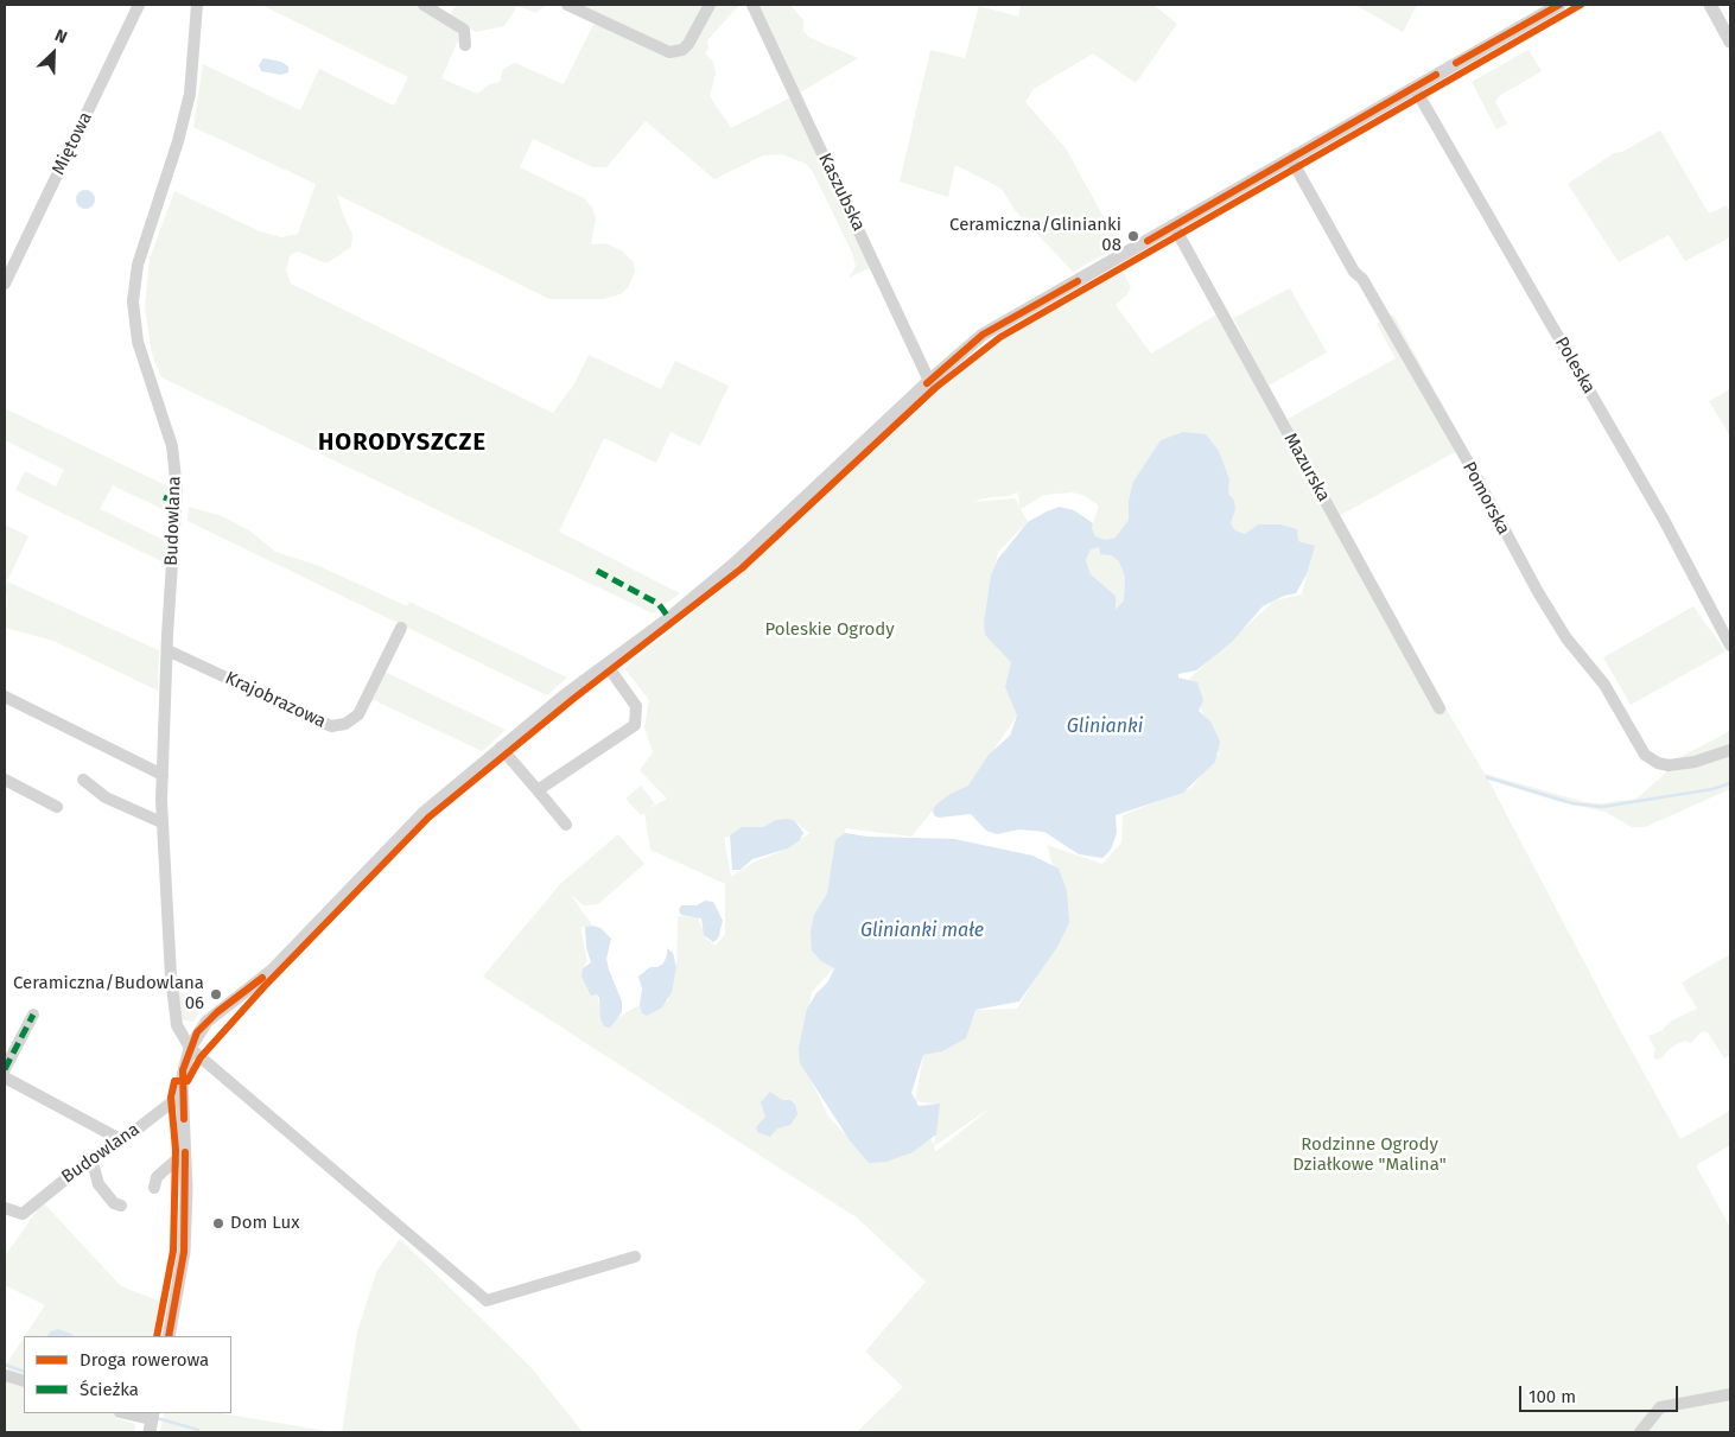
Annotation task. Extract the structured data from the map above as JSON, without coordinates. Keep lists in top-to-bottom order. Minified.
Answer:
{"streets":{"street":["Miętowa","Kaszubska","Poleska","Mazurska","Pomorska","Budowlana","Krajobrazowa"]},"crossings":[["Budowlana","Krajobrazowa"]],"districts":["HORODYSZCZE"],"water":["Glinianki","Glinianki małe"],"parks":["Poleskie Ogrody","Rodzinne Ogrody Działkowe \"Malina\""],"places":["Ceramiczna/Glinianki 08","Ceramiczna/Budowlana 06","Dom Lux"],"legend":["Droga rowerowa","Ścieżka"],"scale_bar":"100 m","north":"top right"}
